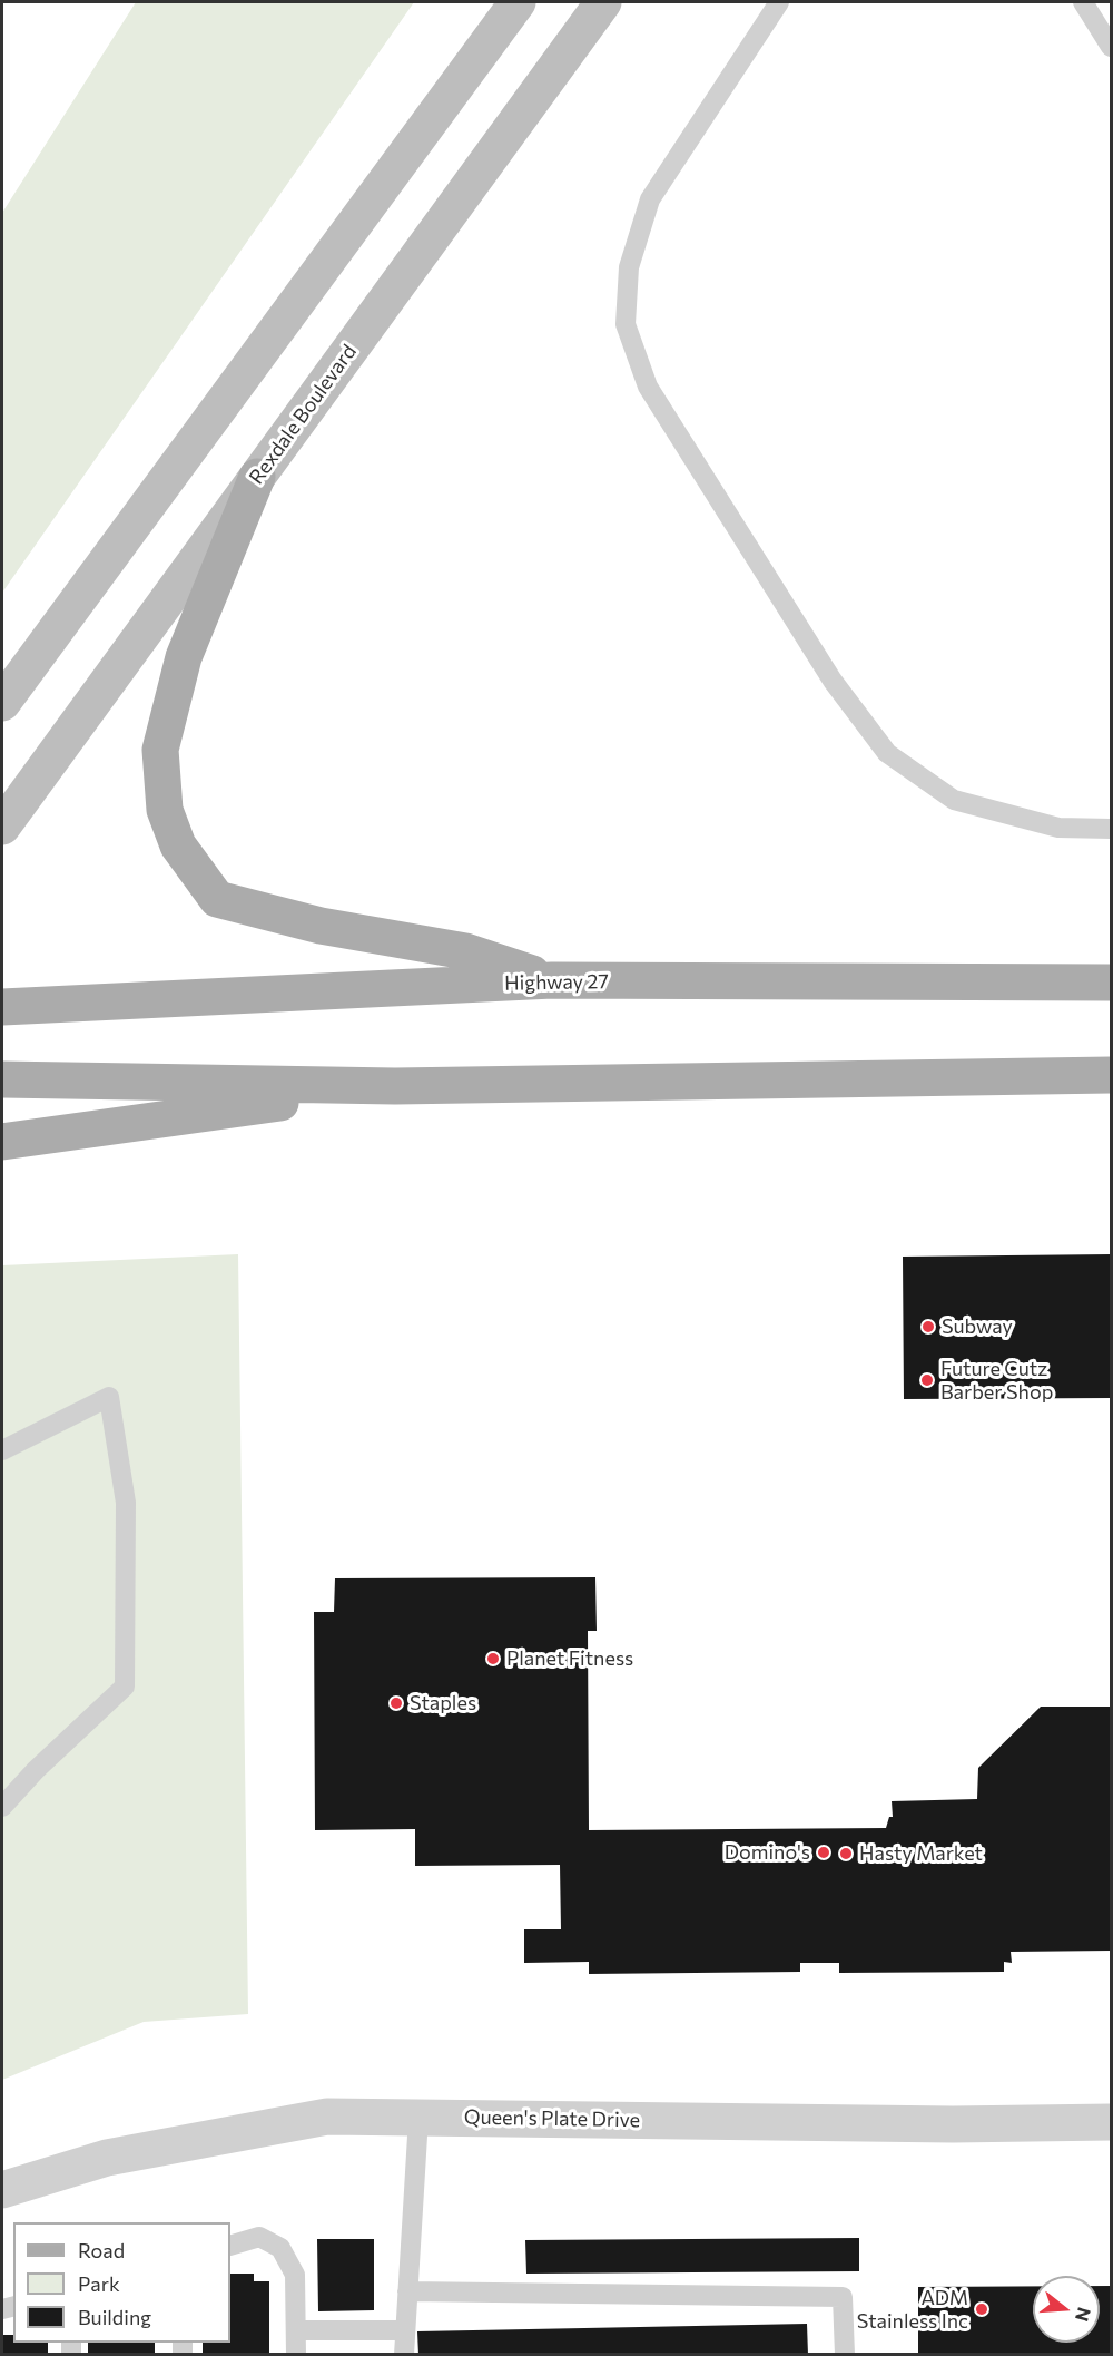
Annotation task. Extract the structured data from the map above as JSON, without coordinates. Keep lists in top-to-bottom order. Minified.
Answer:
{"streets":{"main road":["Rexdale Boulevard","Highway 27"],"street":["Queen's Plate Drive"]},"places":["Subway","Future Cutz Barber Shop","Planet Fitness","Staples","Domino's","Hasty Market","ADM Stainless Inc"],"legend":["Road","Park","Building"],"north":"right"}
